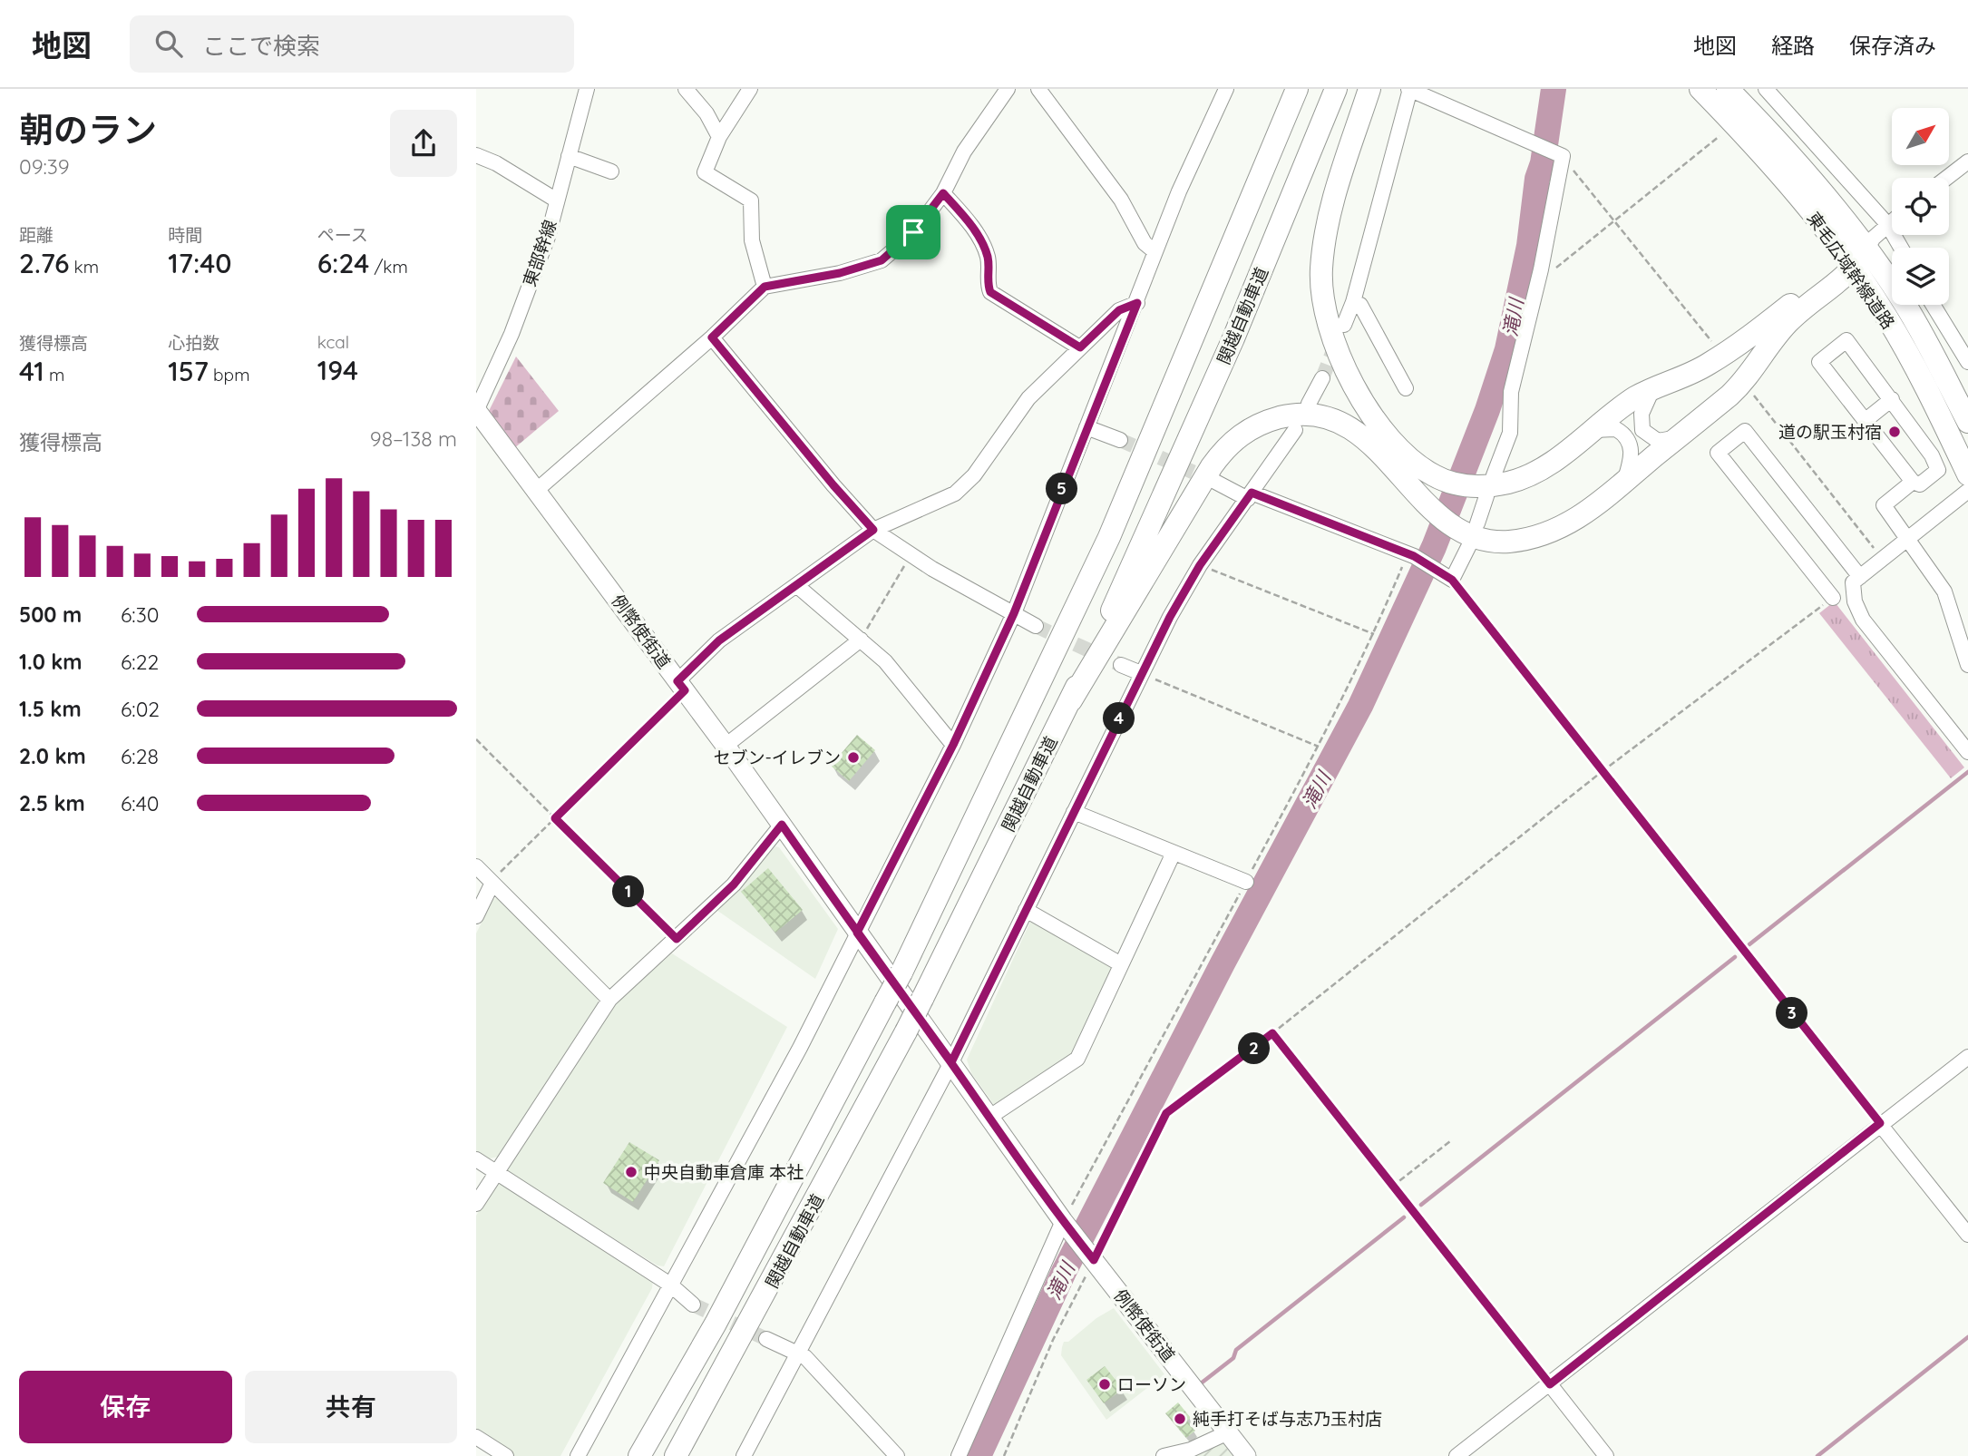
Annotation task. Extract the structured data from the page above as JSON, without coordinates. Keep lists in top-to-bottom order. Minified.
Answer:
{"streets":{"highway":["東毛広域幹線道路","関越自動車道"],"main road":["例幣使街道"],"street":["東部幹線"]},"crossings":[["東部幹線","例幣使街道"]],"water":["滝川"],"places":["道の駅玉村宿","セブン-イレブン","中央自動車倉庫 本社","ローソン","純手打そば与志乃玉村店"],"north":"top right","page":{"header":"地図","search":"ここで検索","nav":["地図","経路","保存済み"],"heading":["朝のラン","09:39"],"stats":[["距離","2.76 km"],["時間","17:40"],["ペース","6:24 /km"],["獲得標高","41 m"],["心拍数","157 bpm"],["kcal","194"]],"chart":["獲得標高","98–138 m"],"pins":["5","4","1","3","2"],"list":[{"name":"500 m","note":"6:30"},{"name":"1.0 km","note":"6:22"},{"name":"1.5 km","note":"6:02"},{"name":"2.0 km","note":"6:28"},{"name":"2.5 km","note":"6:40"}],"buttons":["保存","共有"]}}
